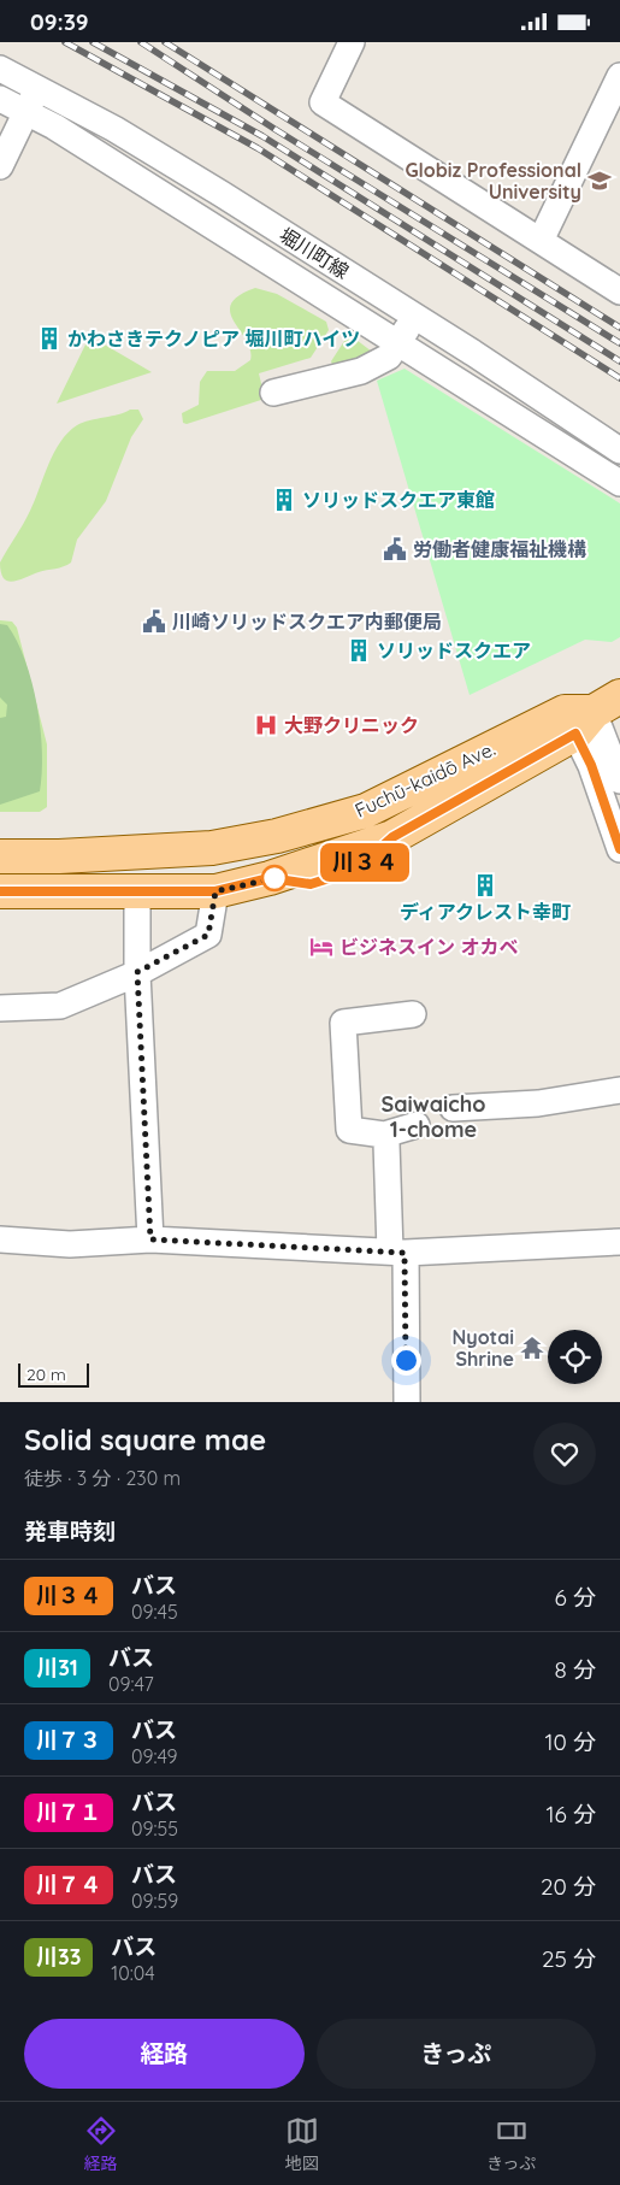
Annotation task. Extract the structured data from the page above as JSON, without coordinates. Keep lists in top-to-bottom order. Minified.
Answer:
{"streets":{"main road":["Fuchū-kaidō Ave."],"street":["堀川町線"]},"districts":["Saiwaicho 1-chome"],"places":{"school or university":["Globiz Professional University"],"building":["かわさきテクノピア 堀川町ハイツ","ソリッドスクエア東館","ソリッドスクエア","ディアクレスト幸町"],"public building":["労働者健康福祉機構","川崎ソリッドスクエア内郵便局"],"hospital":["大野クリニック"],"hotel":["ビジネスイン オカベ"],"temple":["Nyotai Shrine"]},"lines":["bus line 川３４"],"scale_bar":"20 m","page":{"status":"09:39","on_map":"川３４","scale":"20 m","heading":[["Solid square mae","徒歩 · 3 分 · 230 m"],"発車時刻"],"list":[{"mark":"川３４","name":"バス","note":"09:45","value":"6 分"},{"mark":"川31","name":"バス","note":"09:47","value":"8 分"},{"mark":"川７３","name":"バス","note":"09:49","value":"10 分"},{"mark":"川７１","name":"バス","note":"09:55","value":"16 分"},{"mark":"川７４","name":"バス","note":"09:59","value":"20 分"},{"mark":"川33","name":"バス","note":"10:04","value":"25 分"}],"buttons":["経路","きっぷ"],"tabs":["経路","地図","きっぷ"]}}
